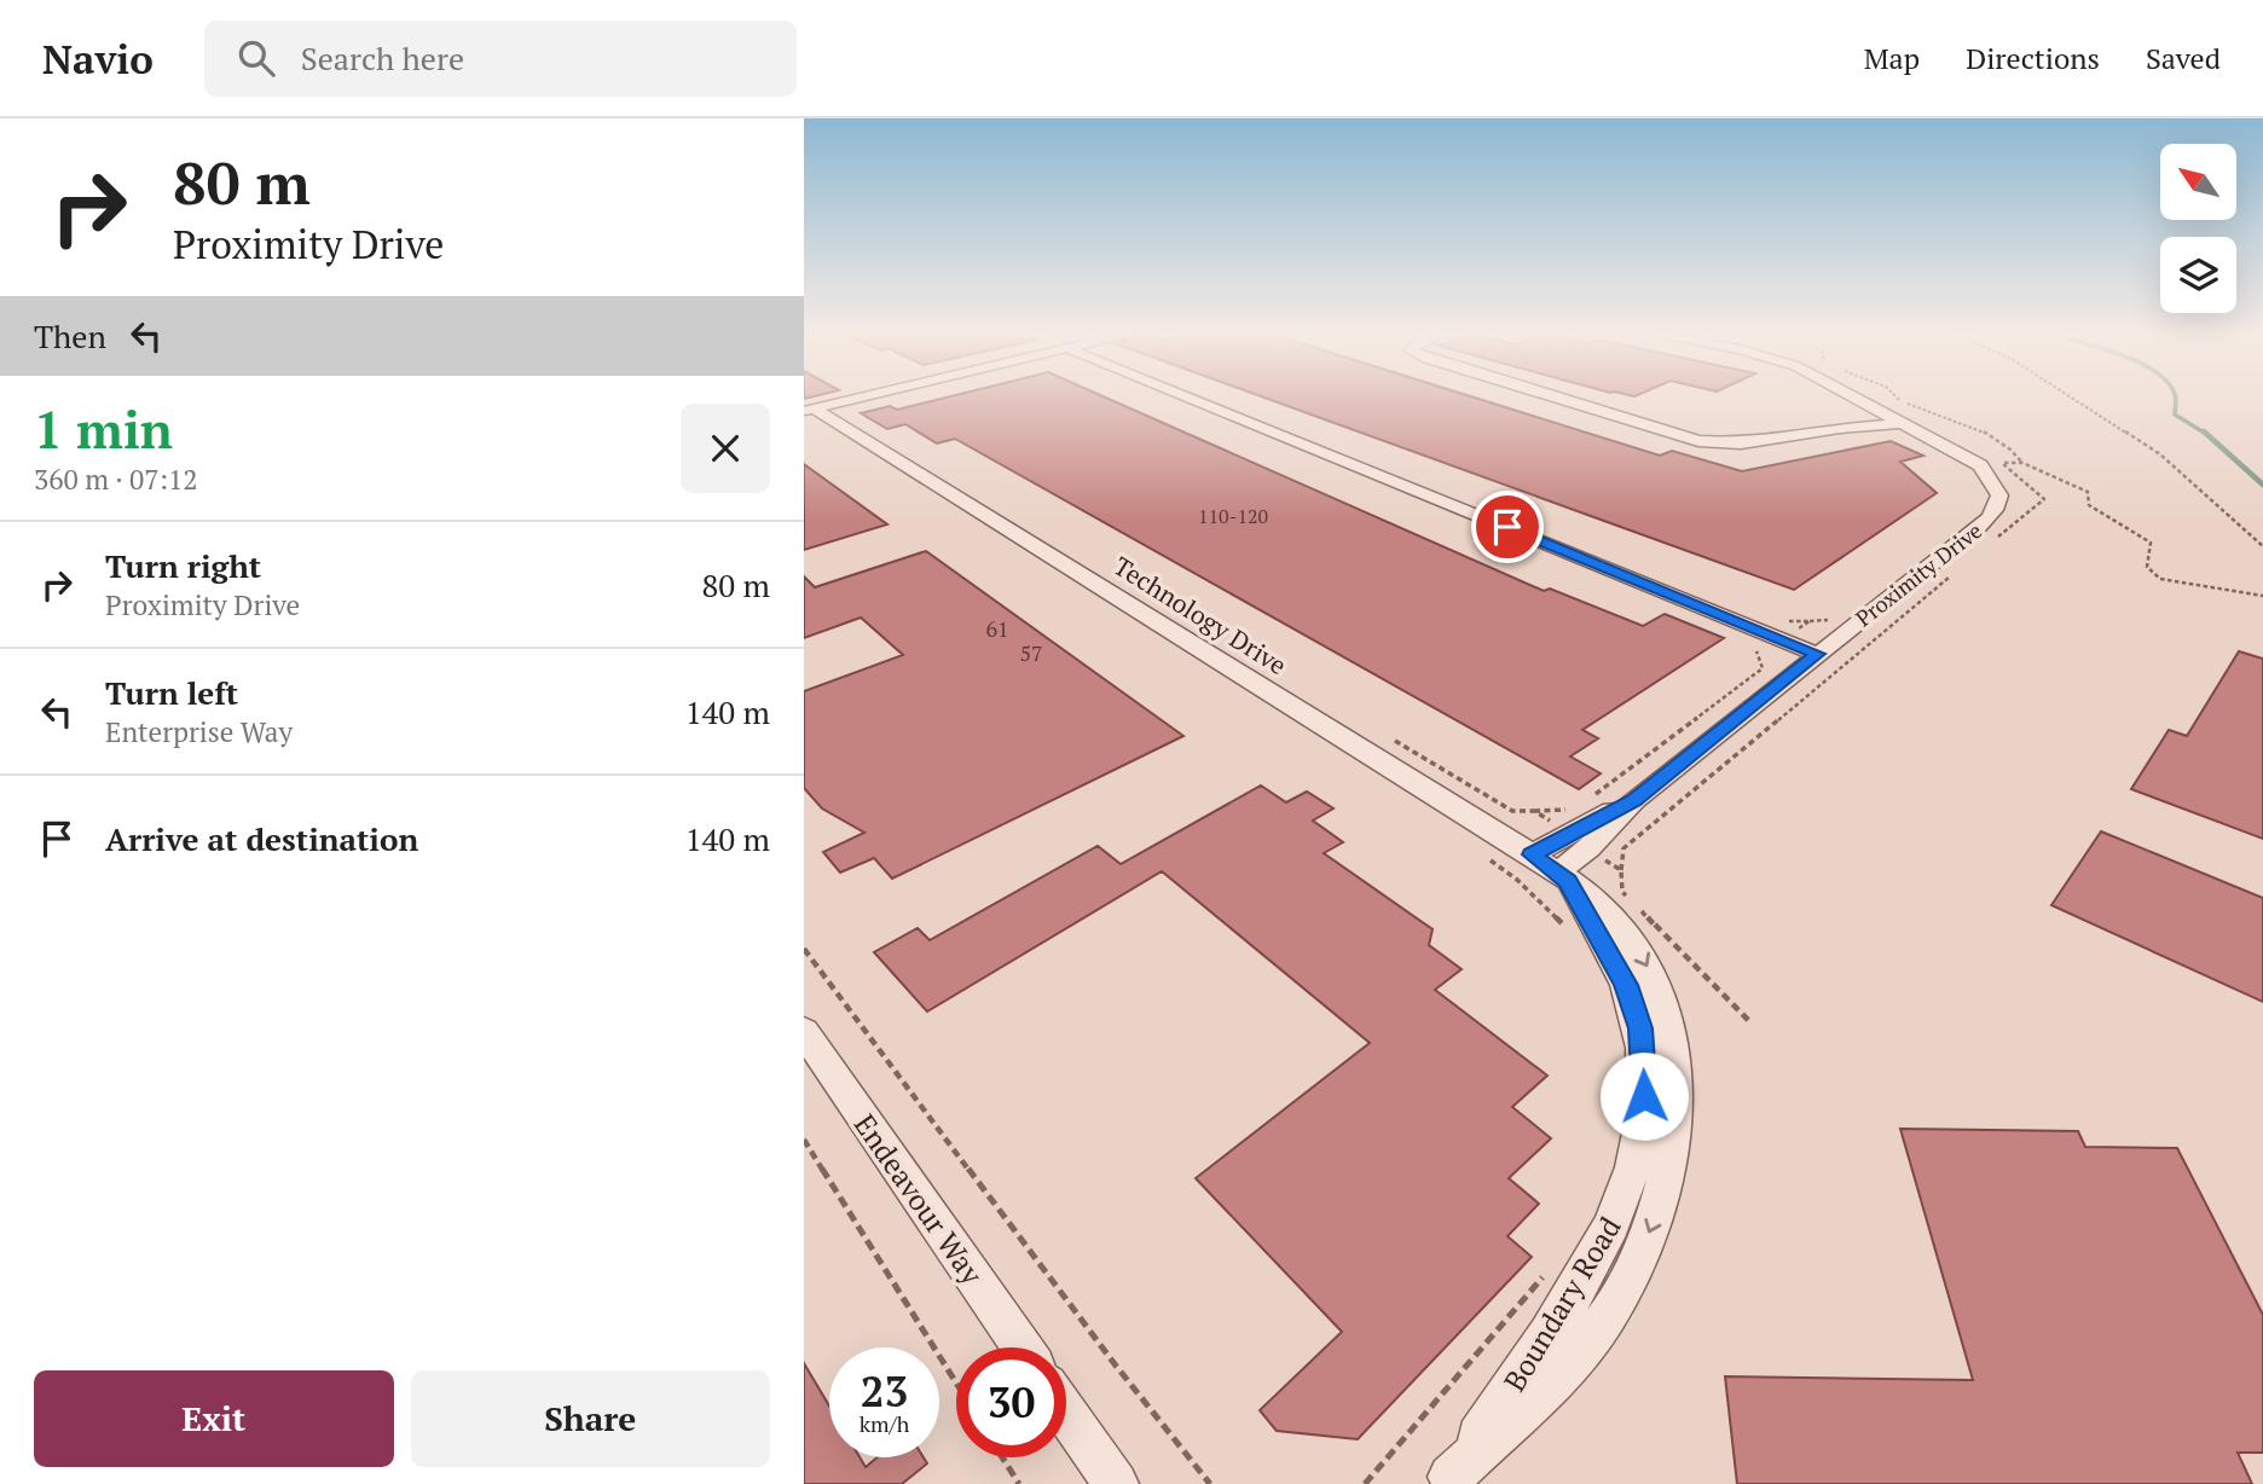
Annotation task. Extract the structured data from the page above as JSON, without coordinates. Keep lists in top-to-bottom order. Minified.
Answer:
{"streets":{"street":["Proximity Drive","Technology Drive","Endeavour Way","Boundary Road"]},"crossings":[["Proximity Drive","Technology Drive"],["Proximity Drive","Boundary Road"],["Technology Drive","Boundary Road"]],"one_way":["Boundary Road"],"house_numbers":["110-120","61","57"],"north":"top left","page":{"header":"Navio","search":"Search here","nav":["Map","Directions","Saved"],"turn":["80 m","Proximity Drive"],"then":"Then","heading":["1 min","360 m · 07:12"],"list":[{"name":"Turn right","note":"Proximity Drive","value":"80 m"},{"name":"Turn left","note":"Enterprise Way","value":"140 m"},{"name":"Arrive at destination","value":"140 m"}],"speed":"23 km/h","limit":"30","buttons":["Exit","Share"]}}
